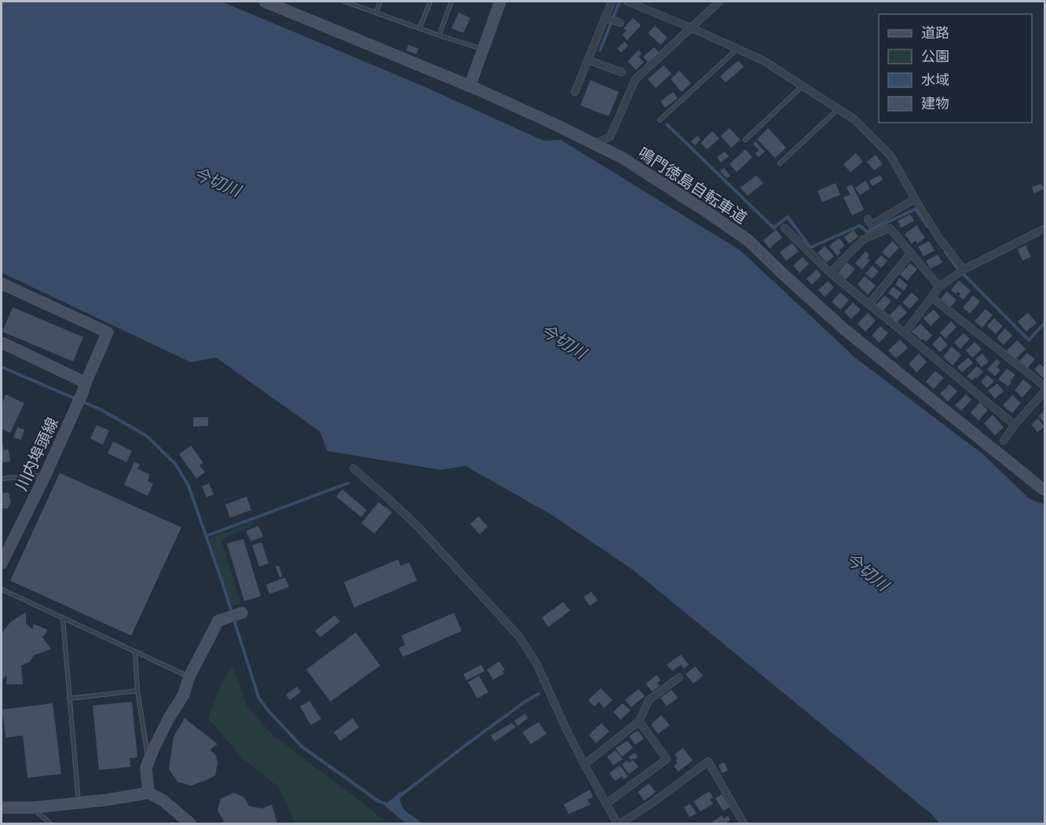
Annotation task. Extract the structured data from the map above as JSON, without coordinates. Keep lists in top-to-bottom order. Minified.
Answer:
{"streets":{"main road":["鳴門徳島自転車道","川内埠頭線"]},"water":["今切川"],"legend":["道路","公園","水域","建物"]}
